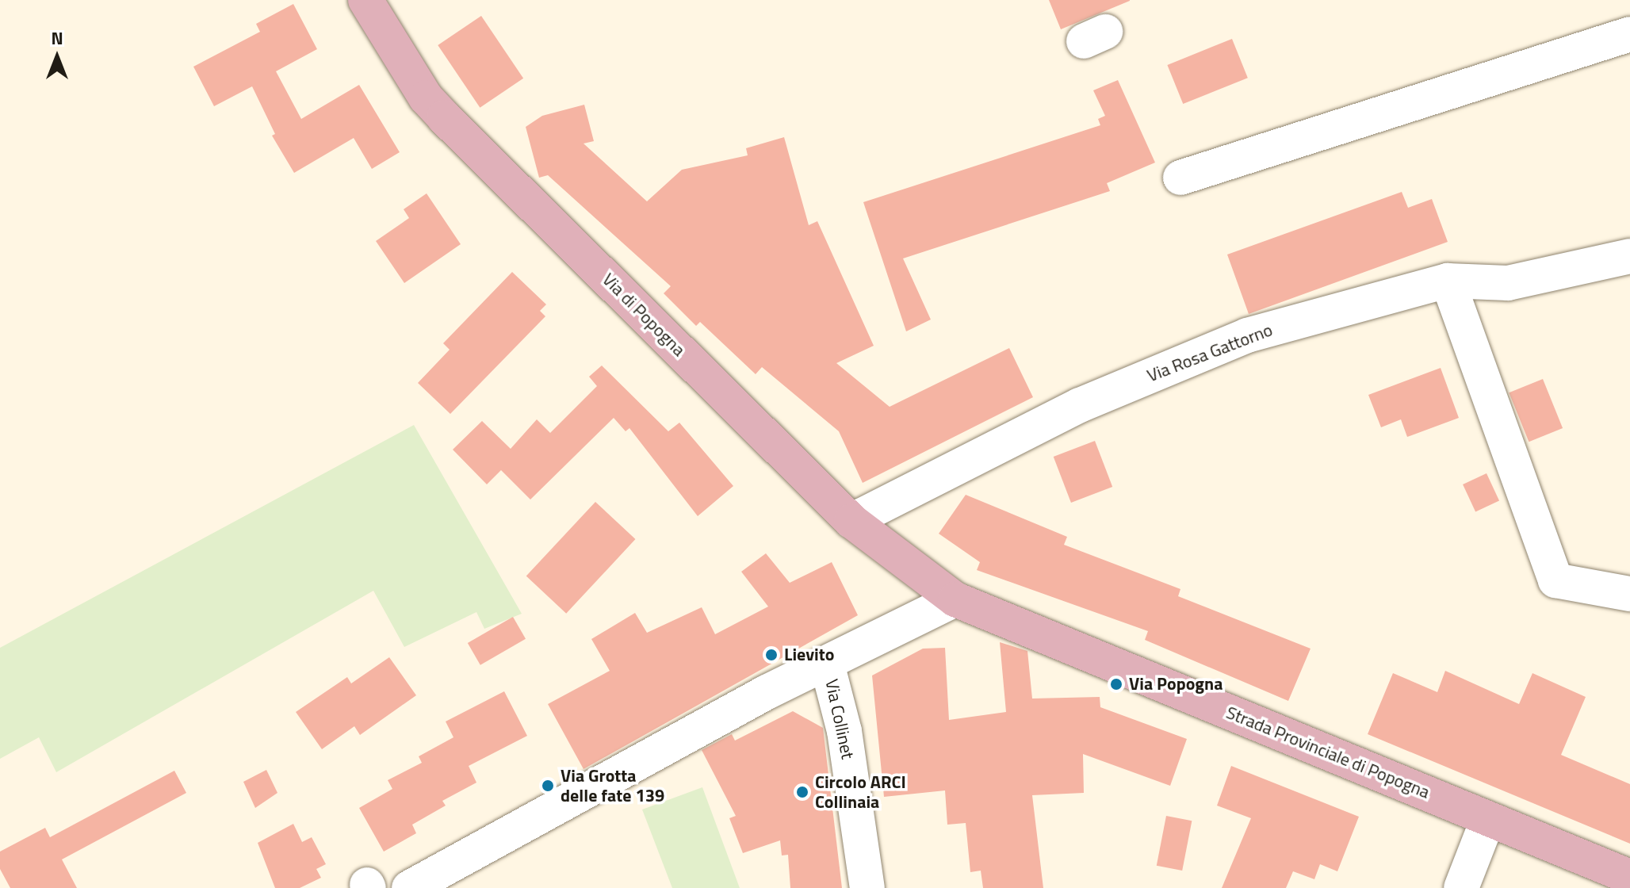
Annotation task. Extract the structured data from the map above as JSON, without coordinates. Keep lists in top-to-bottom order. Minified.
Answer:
{"streets":{"main road":["Via di Popogna","Strada Provinciale di Popogna"],"street":["Via Rosa Gattorno","Via Collinet"]},"crossings":[["Via di Popogna","Via Rosa Gattorno"],["Via di Popogna","Strada Provinciale di Popogna"]],"places":["Lievito","Via Popogna","Via Grotta delle fate 139","Circolo ARCI Collinaia"],"north":"top"}
